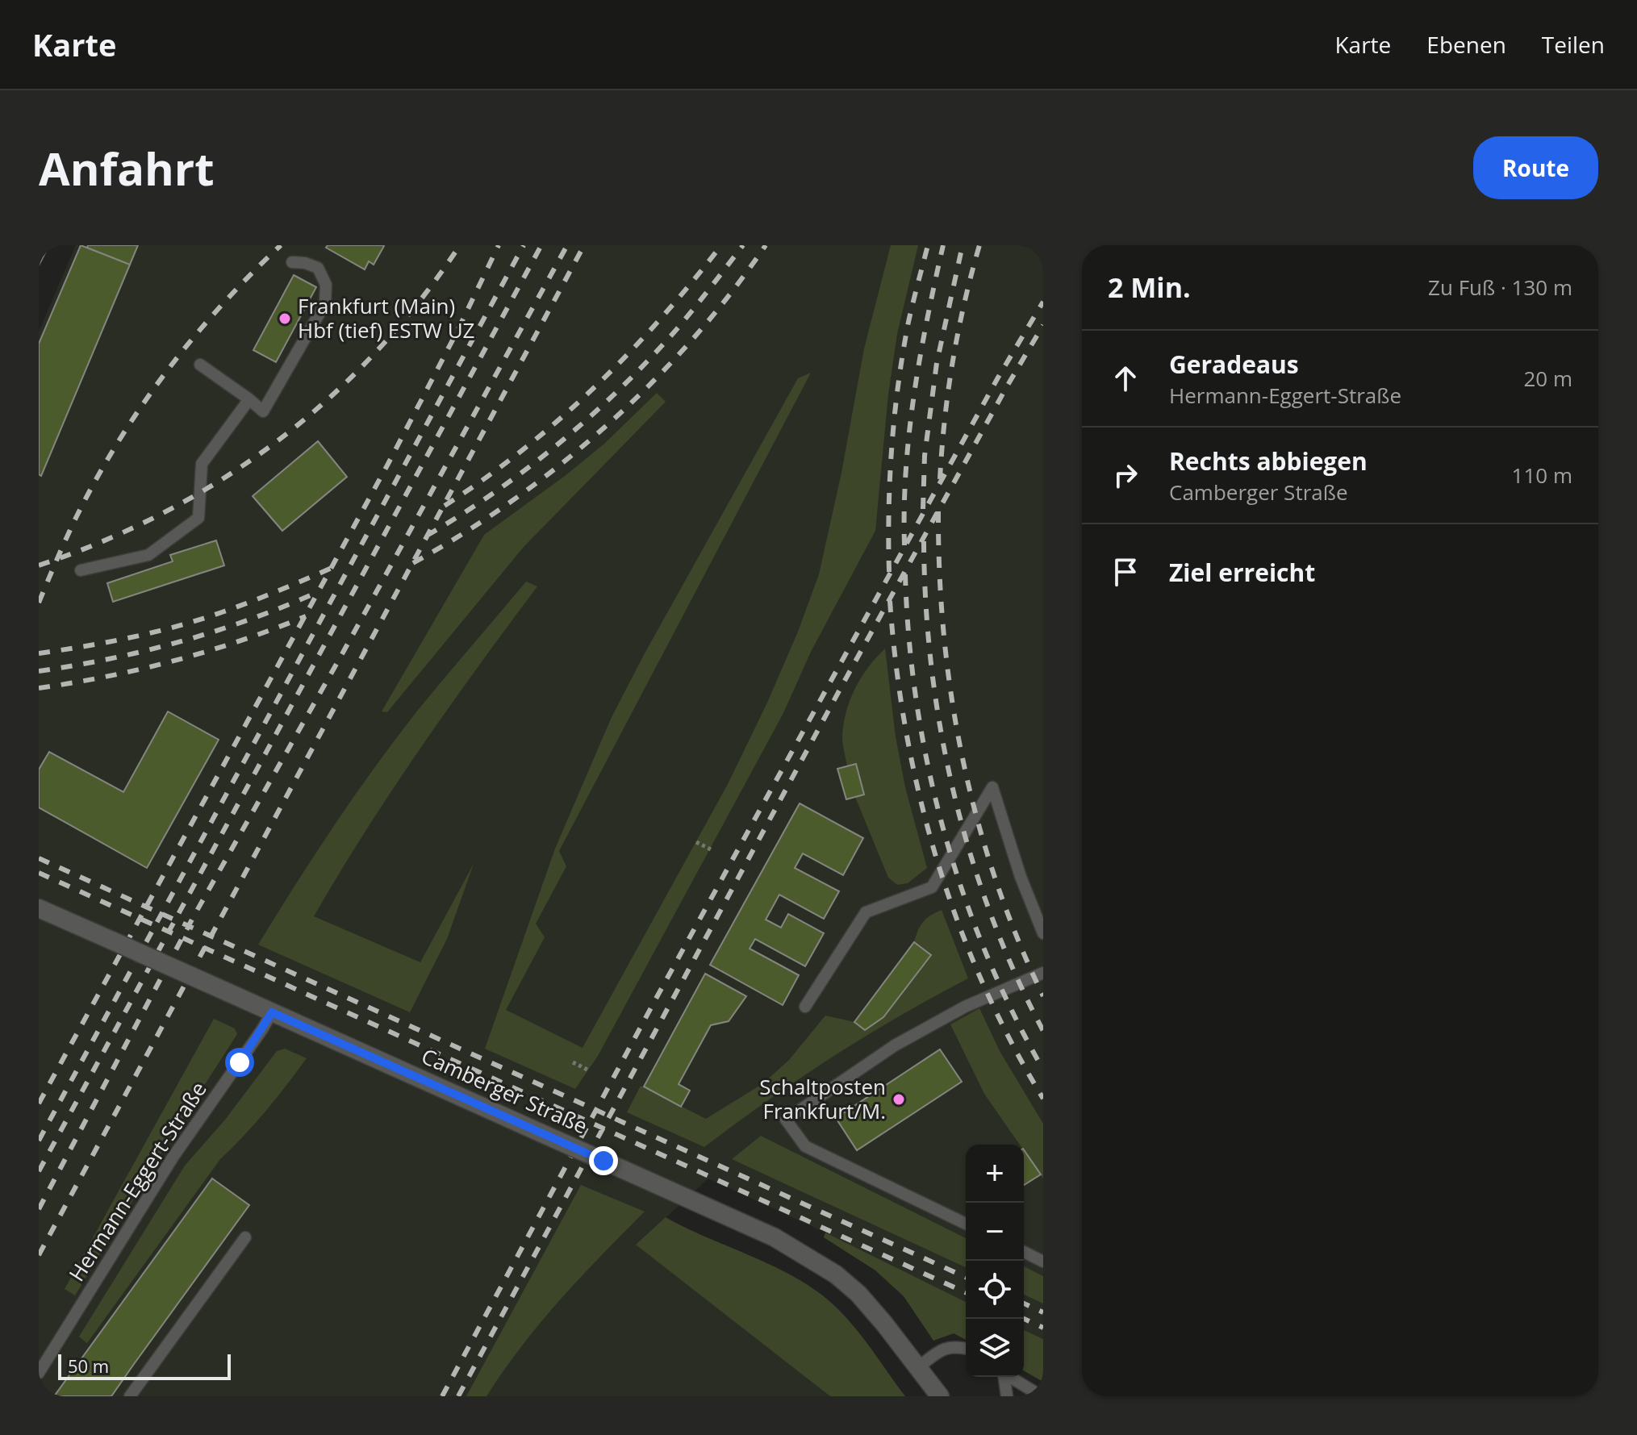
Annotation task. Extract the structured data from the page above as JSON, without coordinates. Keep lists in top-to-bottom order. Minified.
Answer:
{"streets":{"street":["Camberger Straße"],"lane":["Hermann-Eggert-Straße"]},"crossings":[["Camberger Straße","Hermann-Eggert-Straße"]],"places":["Frankfurt (Main) Hbf (tief) ESTW UZ","Schaltposten Frankfurt/M."],"scale_bar":"50 m","page":{"header":"Karte","nav":["Karte","Ebenen","Teilen"],"buttons":"Route","title":"Anfahrt","heading":["2 Min.","Zu Fuß · 130 m"],"list":[["Geradeaus","Hermann-Eggert-Straße","20 m"],["Rechts abbiegen","Camberger Straße","110 m"],"Ziel erreicht"],"map_buttons":["+","−"],"scale":"50 m"}}
